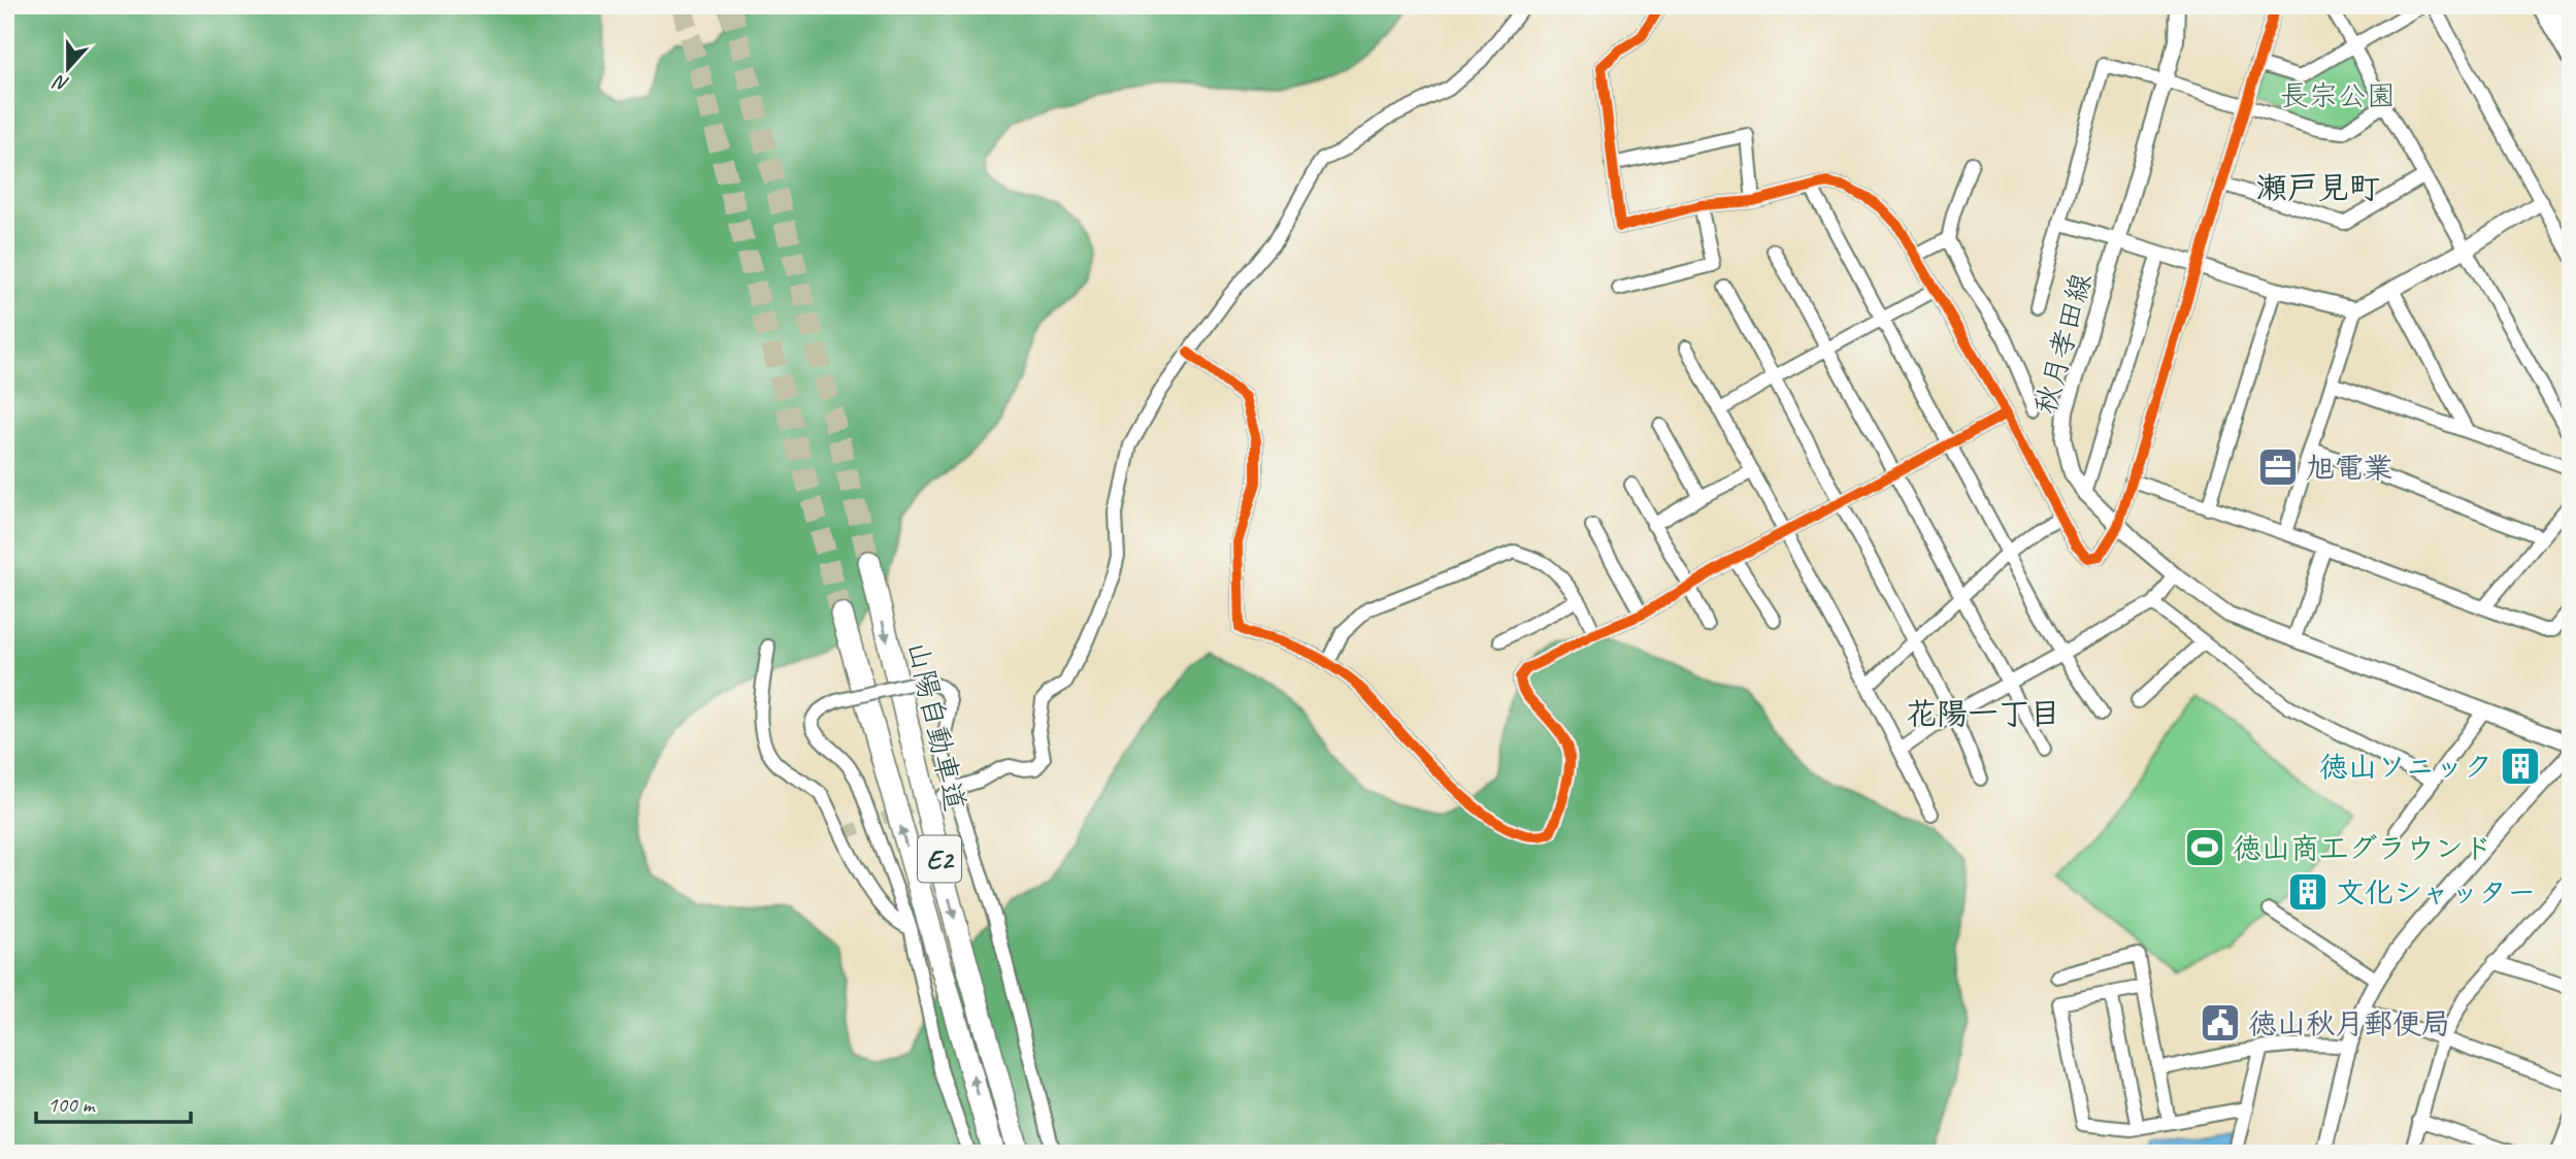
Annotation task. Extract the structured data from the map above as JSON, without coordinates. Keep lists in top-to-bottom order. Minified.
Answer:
{"streets":{"highway":["山陽自動車道","E2"],"street":["秋月孝田線"]},"districts":["瀬戸見町","花陽一丁目"],"parks":["長宗公園"],"places":{"office":["旭電業"],"building":["徳山ソニック","文化シャッター"],"sports":["徳山商工グラウンド"],"public building":["徳山秋月郵便局"]},"scale_bar":"100 m","north":"bottom"}
